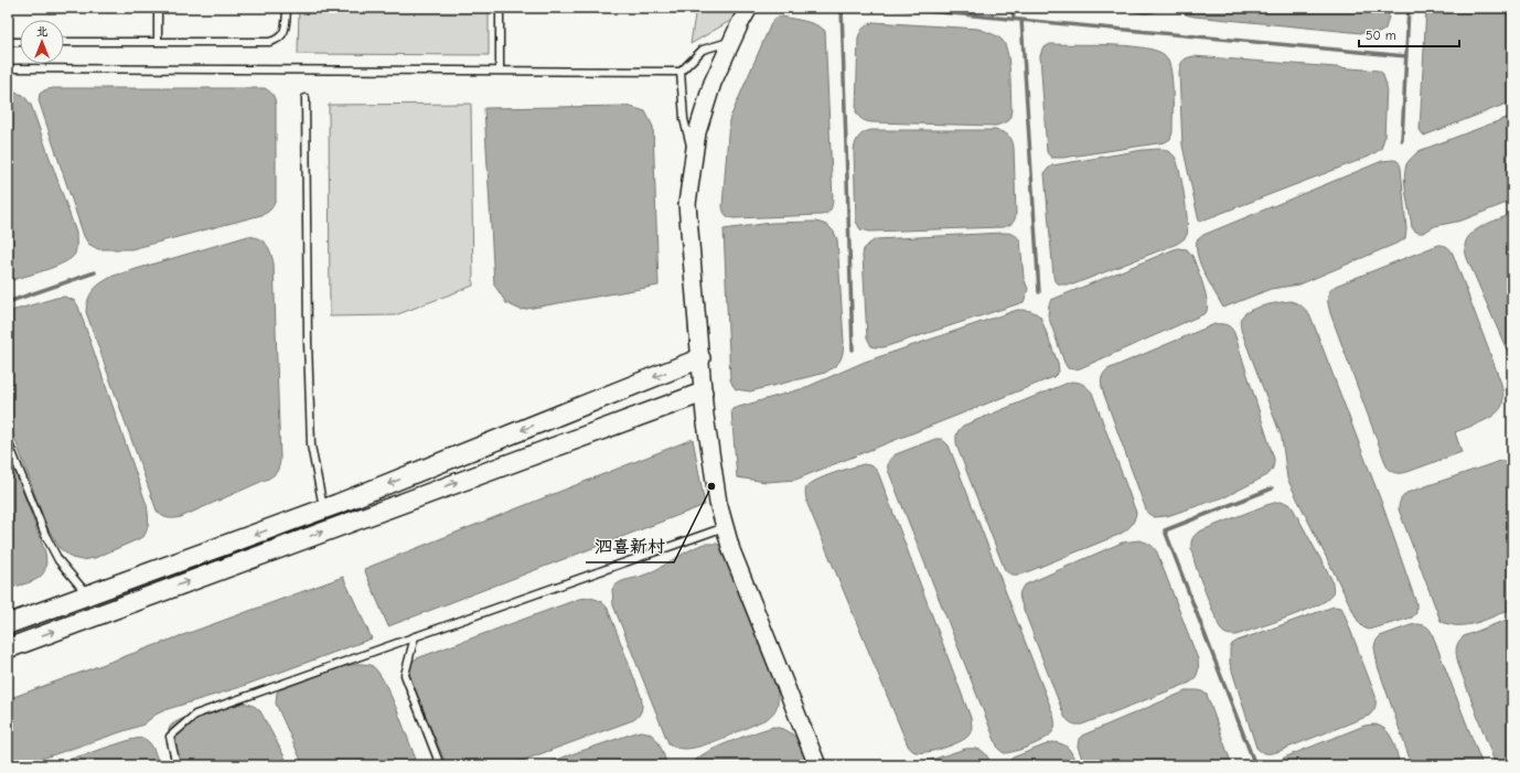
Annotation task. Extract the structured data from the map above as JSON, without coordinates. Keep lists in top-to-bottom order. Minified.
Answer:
{"places":["泗喜新村"],"scale_bar":"50 m","north":"top"}
